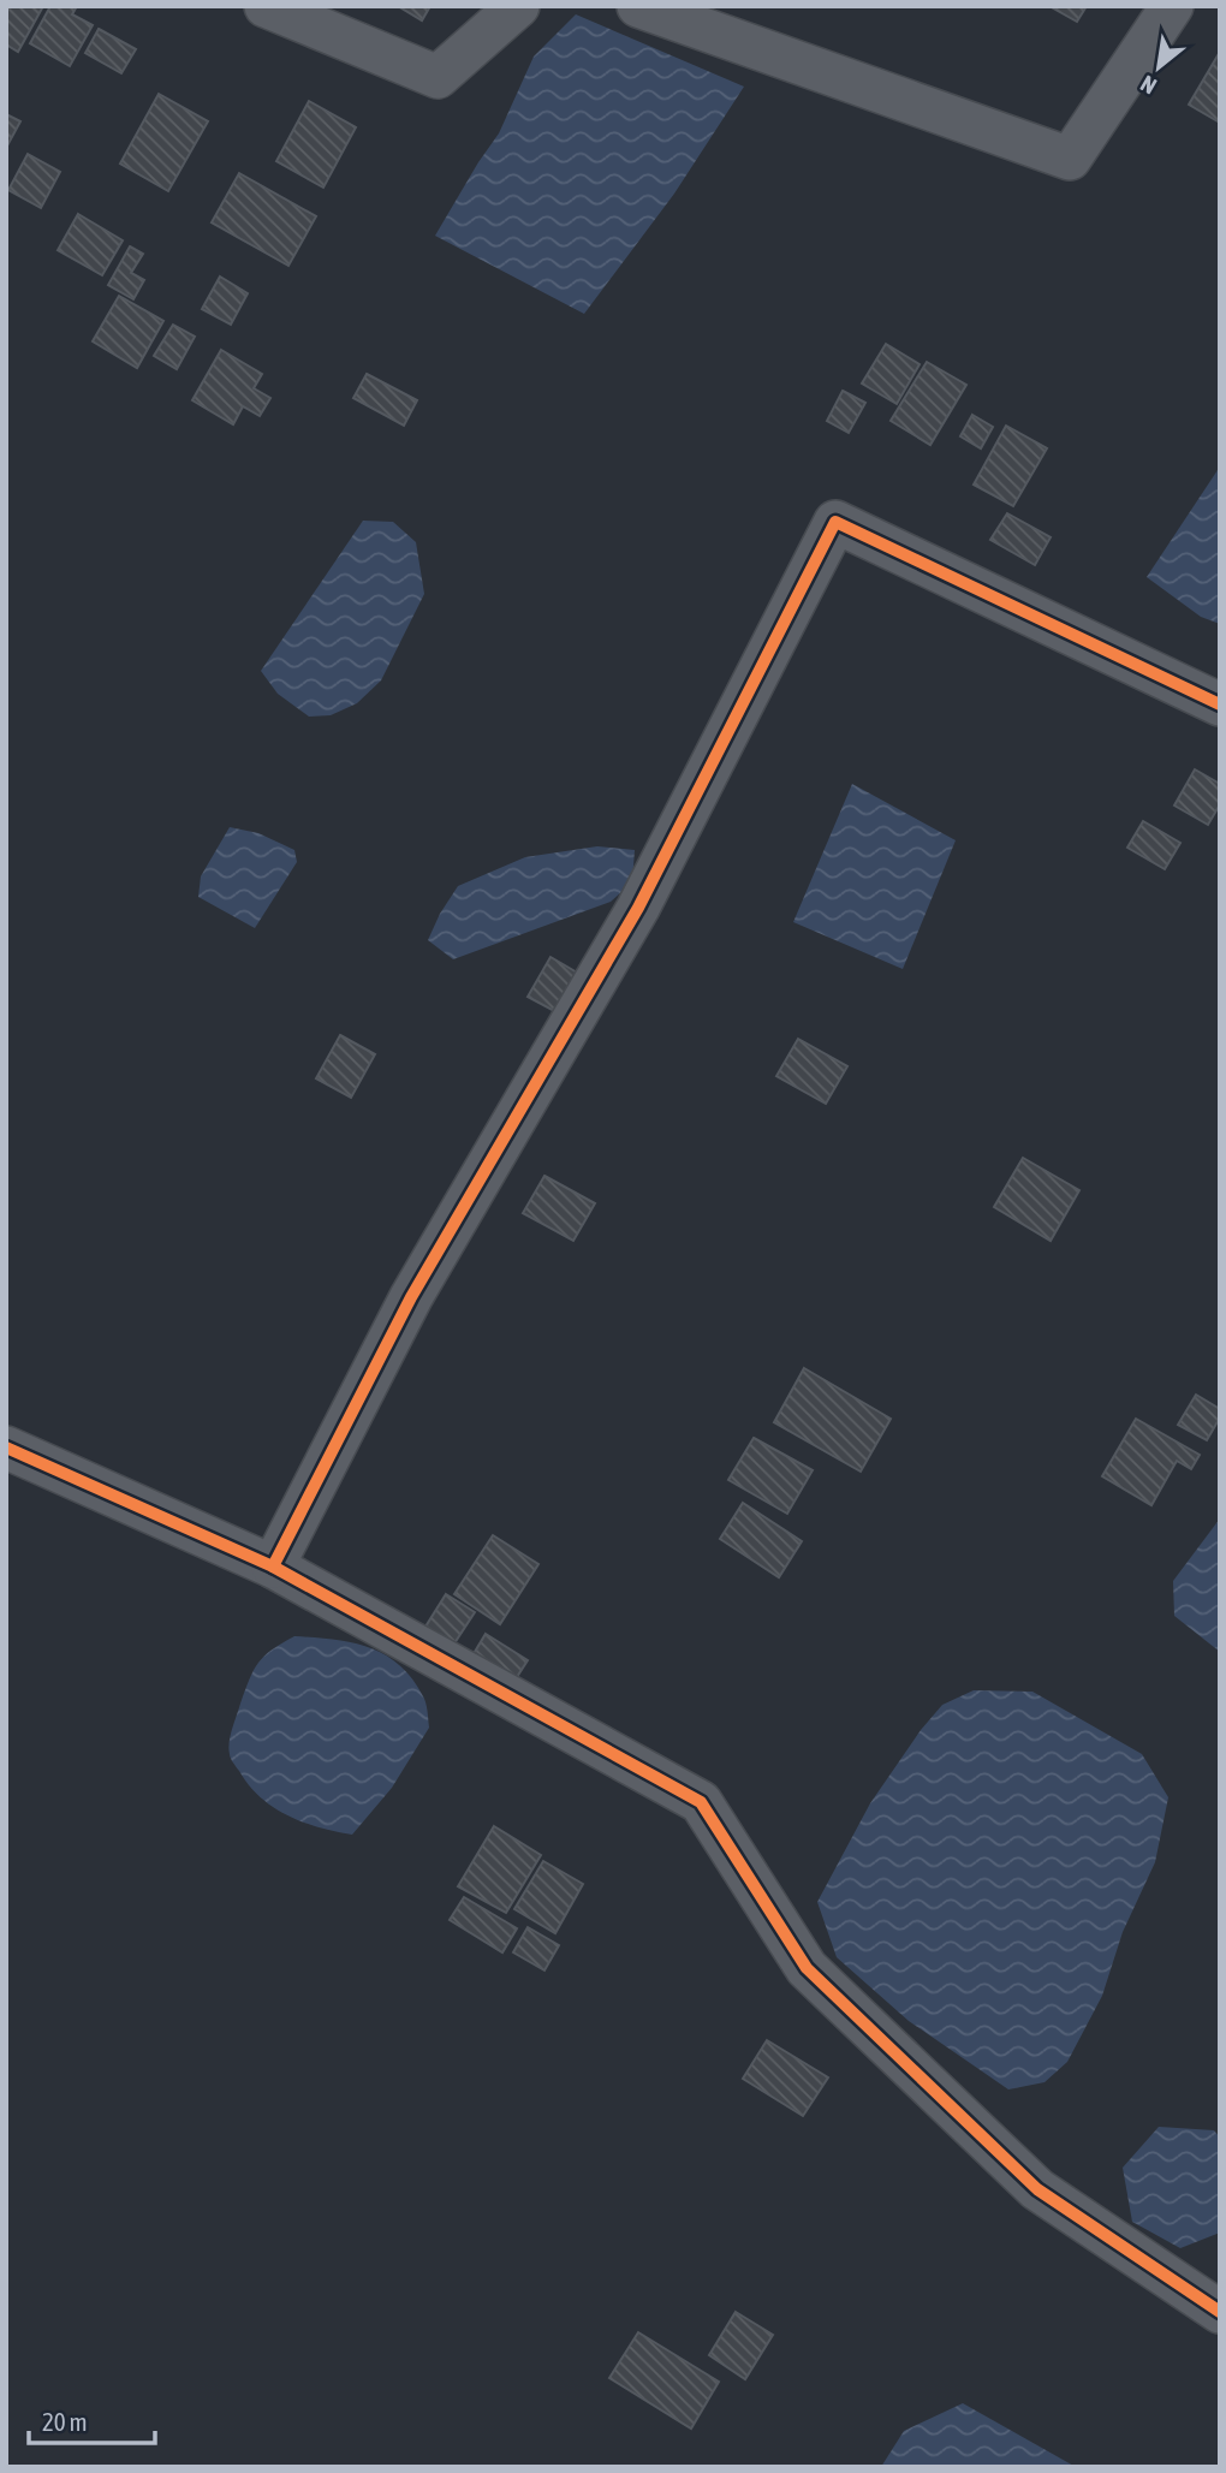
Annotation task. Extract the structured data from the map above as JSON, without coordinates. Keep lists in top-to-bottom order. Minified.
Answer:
{"scale_bar":"20 m","north":"bottom left"}
